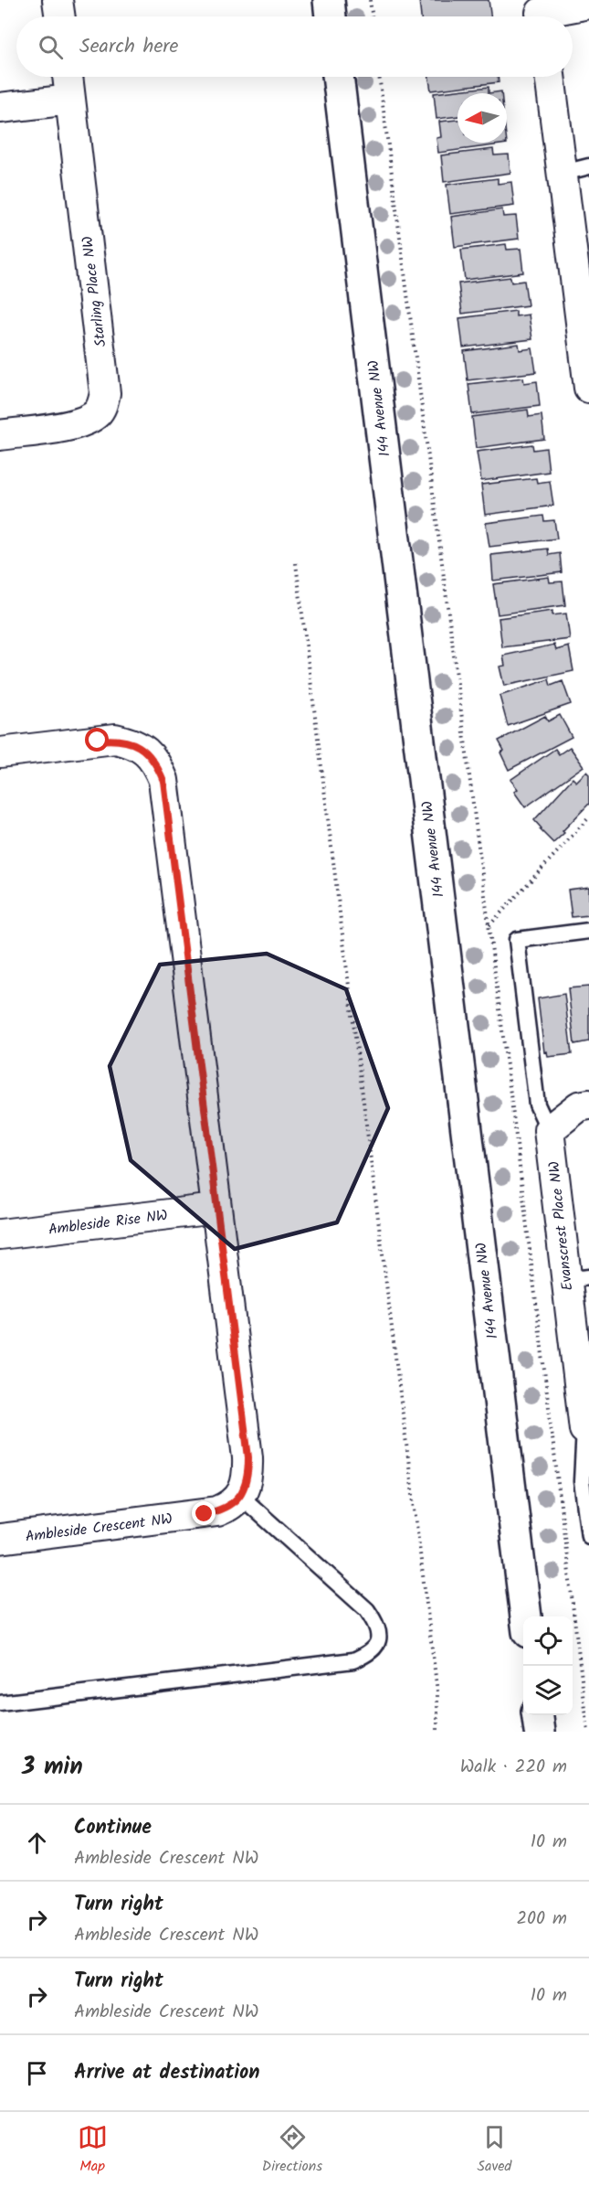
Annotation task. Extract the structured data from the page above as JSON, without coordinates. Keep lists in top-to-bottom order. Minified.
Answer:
{"streets":{"main road":["144 Avenue NW"],"street":["Starling Place NW","Ambleside Rise NW","Evanscrest Place NW","Ambleside Crescent NW"]},"north":"left","page":{"search":"Search here","heading":["3 min","Walk · 220 m"],"list":[["Continue","Ambleside Crescent NW","10 m"],["Turn right","Ambleside Crescent NW","200 m"],["Turn right","Ambleside Crescent NW","10 m"],"Arrive at destination"],"nav":["Map","Directions","Saved"]}}
